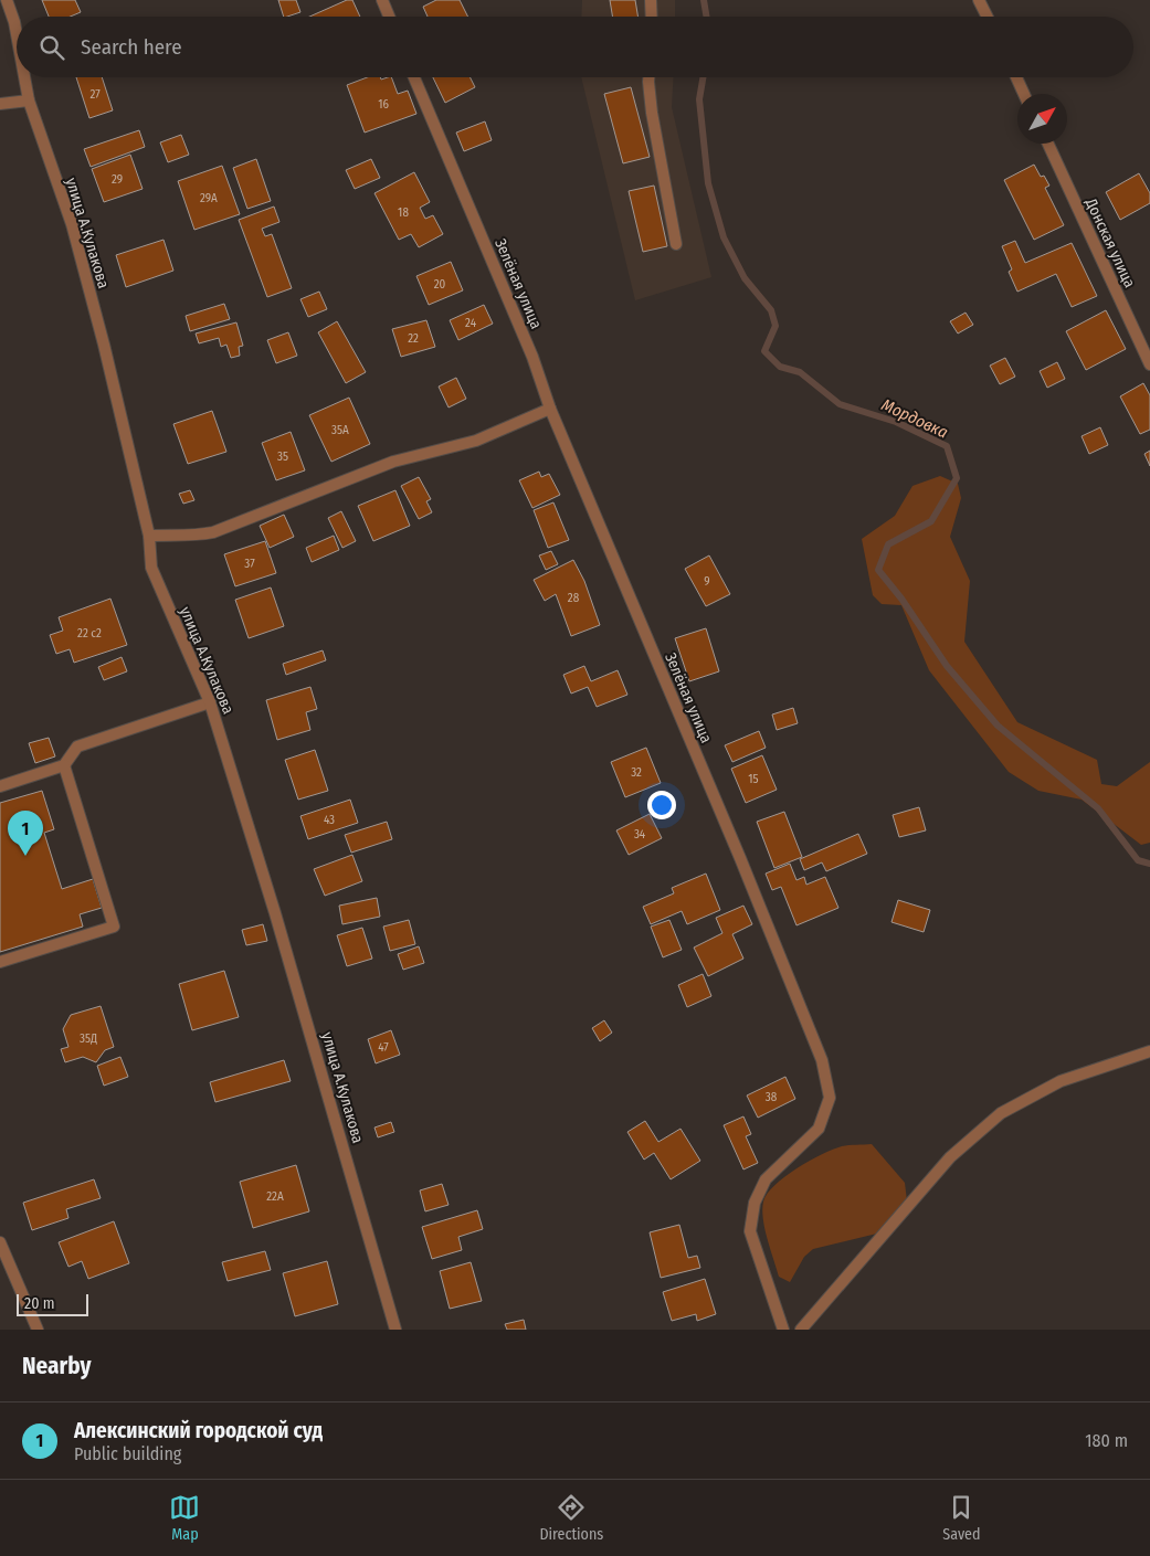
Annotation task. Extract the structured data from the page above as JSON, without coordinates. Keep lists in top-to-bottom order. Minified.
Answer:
{"streets":{"street":["улица А.Кулакова","Донская улица","Зелёная улица"]},"water":["Мордовка"],"house_numbers":["27","16","29","29А","18","20","24","22","35А","35","37","9","28","22 с2","32","15","43","34","35Д","47","38","22А"],"scale_bar":"20 m","north":"top right","page":{"search":"Search here","pins":"1","scale":"20 m","heading":"Nearby","list":[{"mark":"1","name":"Алексинский городской суд","note":"Public building","value":"180 m"}],"nav":["Map","Directions","Saved"]}}
